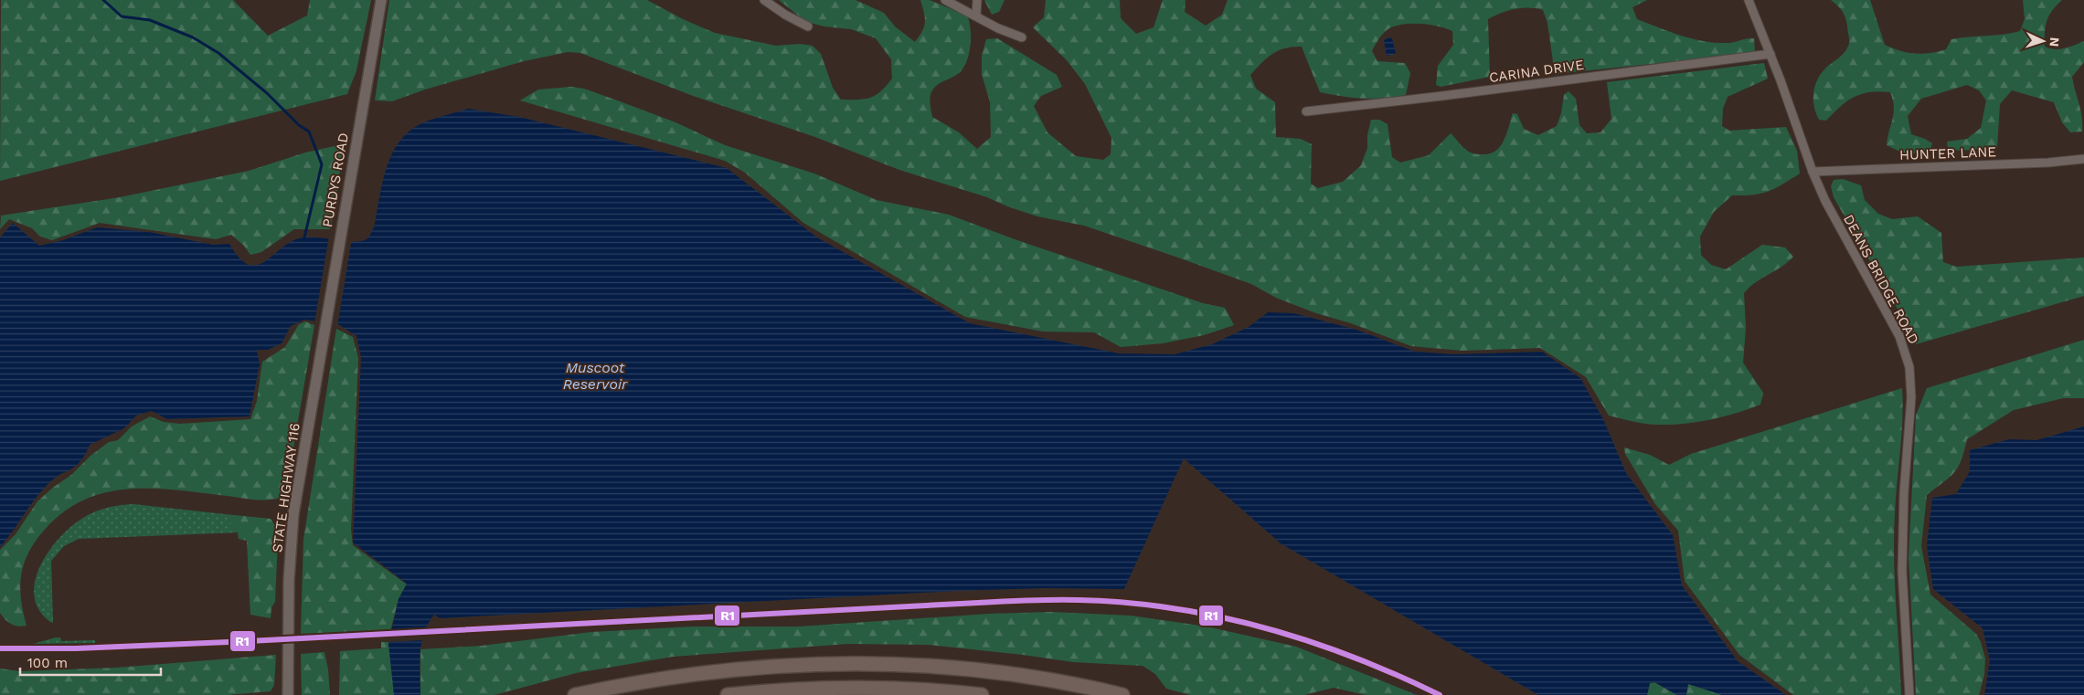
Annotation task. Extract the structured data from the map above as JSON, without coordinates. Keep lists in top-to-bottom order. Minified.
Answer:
{"streets":{"main road":["PURDYS ROAD","STATE HIGHWAY 116"],"street":["CARINA DRIVE","HUNTER LANE","DEANS BRIDGE ROAD"]},"crossings":[["CARINA DRIVE","DEANS BRIDGE ROAD"],["HUNTER LANE","DEANS BRIDGE ROAD"],["PURDYS ROAD","STATE HIGHWAY 116"]],"water":["Muscoot Reservoir"],"lines":["transit line R1"],"scale_bar":"100 m","north":"right"}
